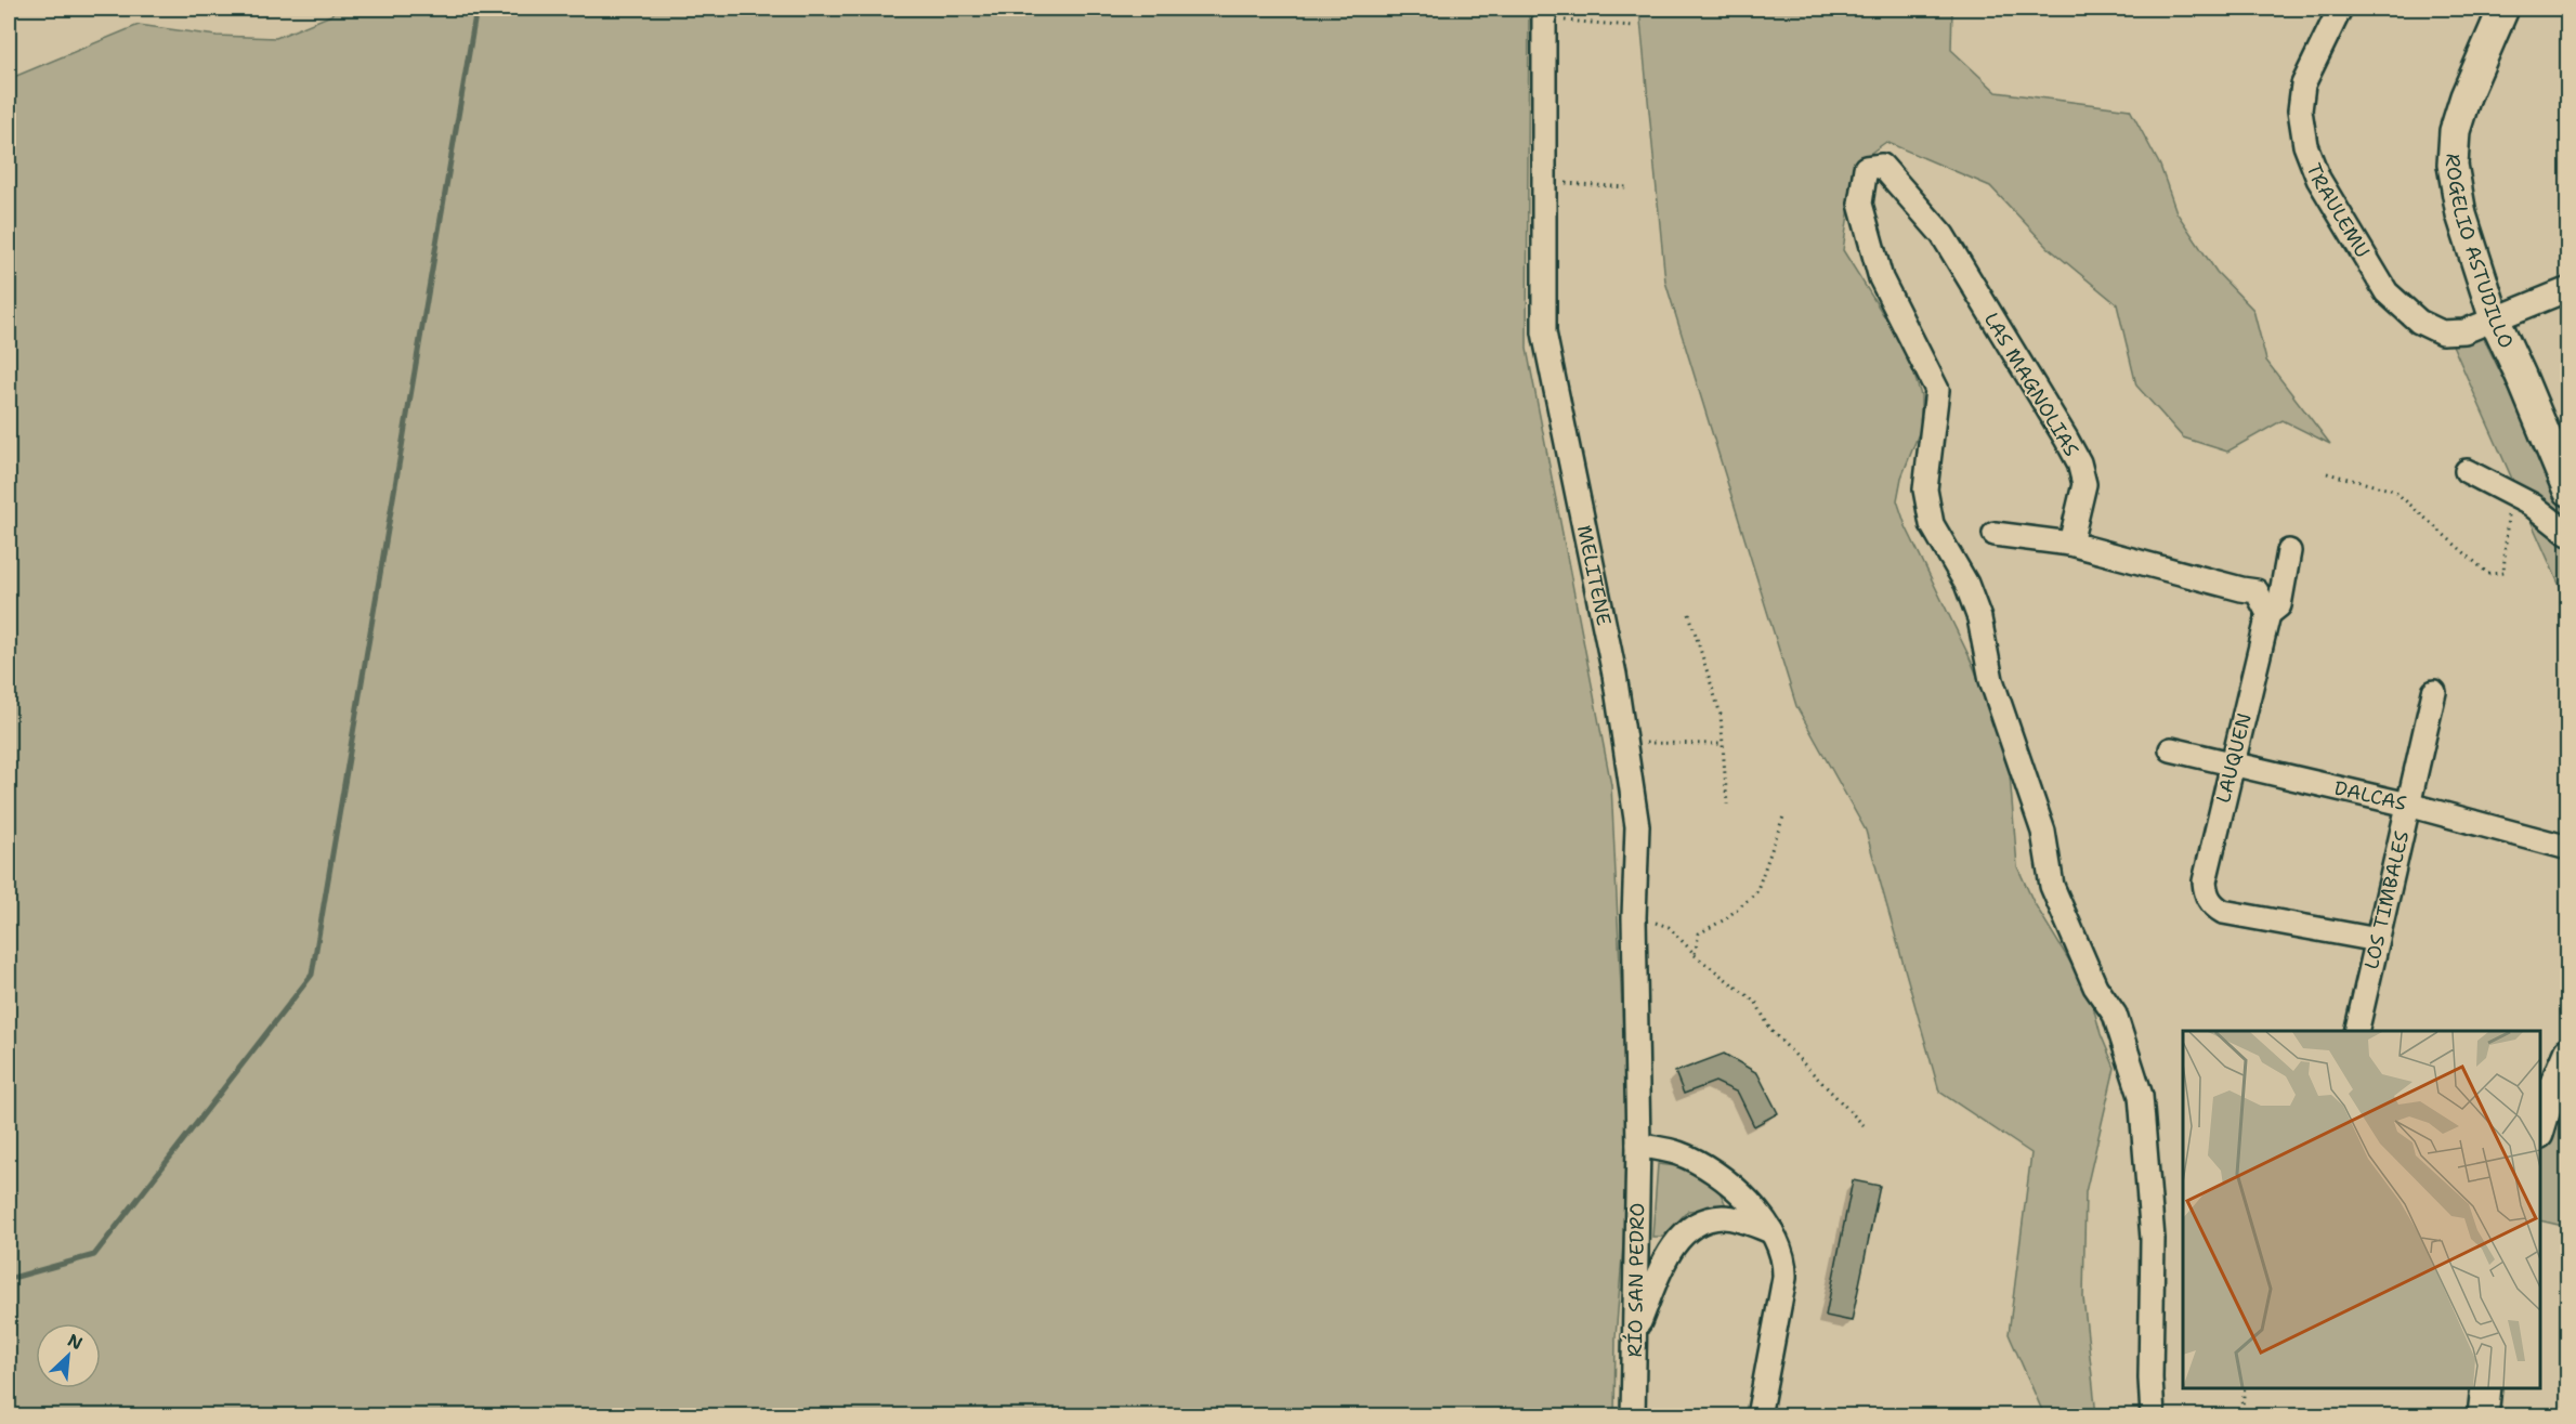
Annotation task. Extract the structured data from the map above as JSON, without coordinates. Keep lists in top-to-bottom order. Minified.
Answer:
{"streets":{"street":["TRAULEMU","ROGELIO ASTUDILLO","LAS MAGNOLIAS","MELITENE","LAUQUEN","DALCAS","LOS TIMBALES","RÍO SAN PEDRO"]},"crossings":[["TRAULEMU","ROGELIO ASTUDILLO"],["MELITENE","RÍO SAN PEDRO"],["LAUQUEN","DALCAS"],["LAUQUEN","LOS TIMBALES"],["DALCAS","LOS TIMBALES"]],"north":"top right"}
